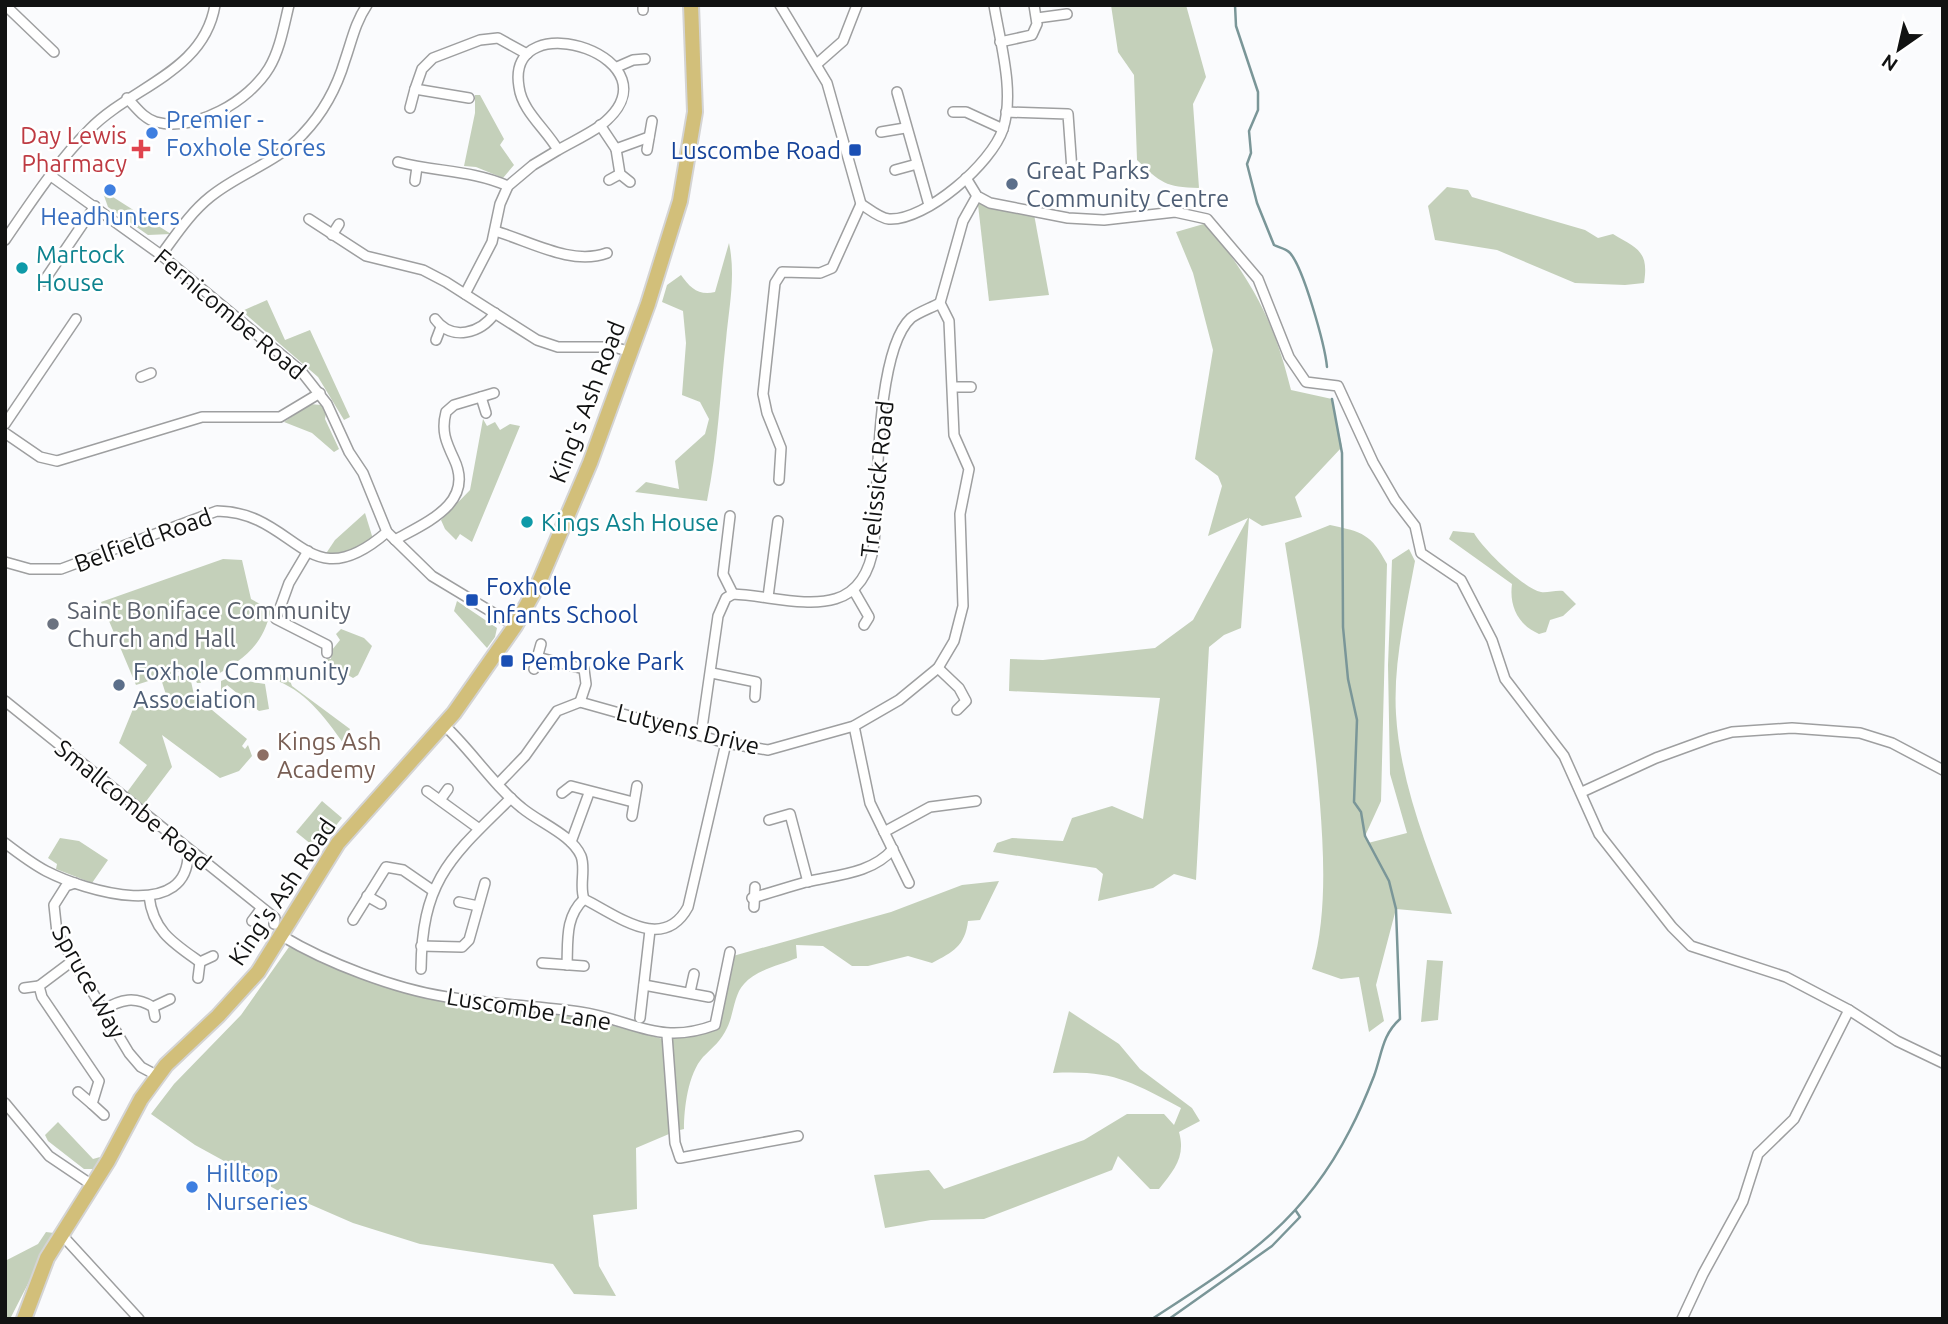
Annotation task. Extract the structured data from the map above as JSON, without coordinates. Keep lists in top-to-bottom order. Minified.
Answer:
{"streets":{"highway":["King's Ash Road"],"street":["Fernicombe Road","Trelissick Road","Belfield Road","Lutyens Drive","Smallcombe Road","Spruce Way","Luscombe Lane"]},"crossings":[["Fernicombe Road","King's Ash Road"],["Fernicombe Road","Belfield Road"],["King's Ash Road","Smallcombe Road"],["King's Ash Road","Spruce Way"],["King's Ash Road","Luscombe Lane"],["Trelissick Road","Lutyens Drive"],["Smallcombe Road","Luscombe Lane"]],"places":{"other":["Premier - Foxhole Stores","Great Parks Community Centre","Headhunters","Martock House","Kings Ash House","Saint Boniface Community Church and Hall","Foxhole Community Association","Kings Ash Academy","Hilltop Nurseries"],"health":["Day Lewis Pharmacy"],"transit":["Luscombe Road","Foxhole Infants School","Pembroke Park"]},"north":"bottom left"}
